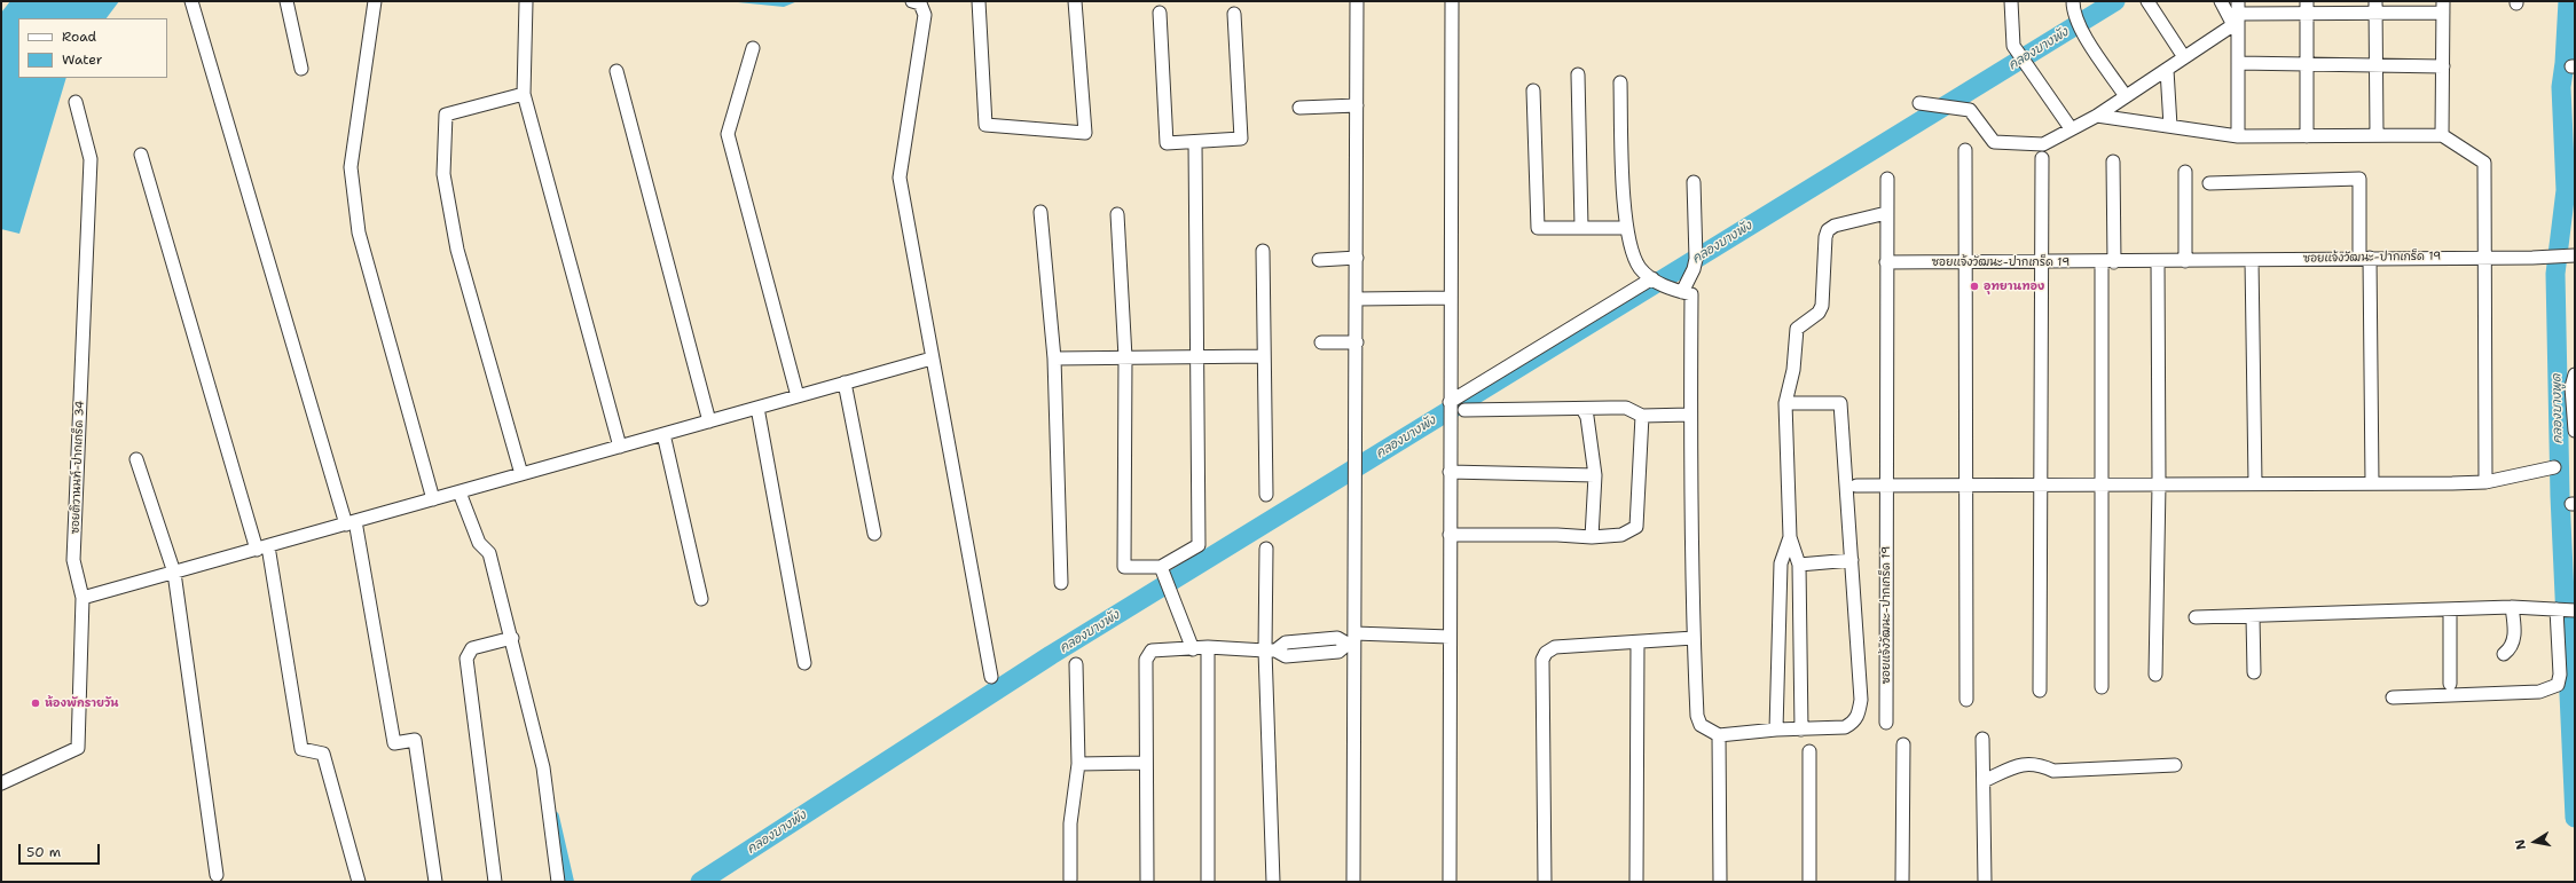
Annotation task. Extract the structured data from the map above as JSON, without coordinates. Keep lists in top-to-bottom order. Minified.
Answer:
{"streets":{"street":["ซอยแจ้งวัฒนะ-ปากเกร็ด 19","ซอยติวานนท์-ปากเกร็ด 34"]},"water":["คลองบางพัง","คลองบางพูด"],"places":["อุทยานทอง","ห้องพักรายวัน"],"legend":["Road","Water"],"scale_bar":"50 m","north":"left"}
